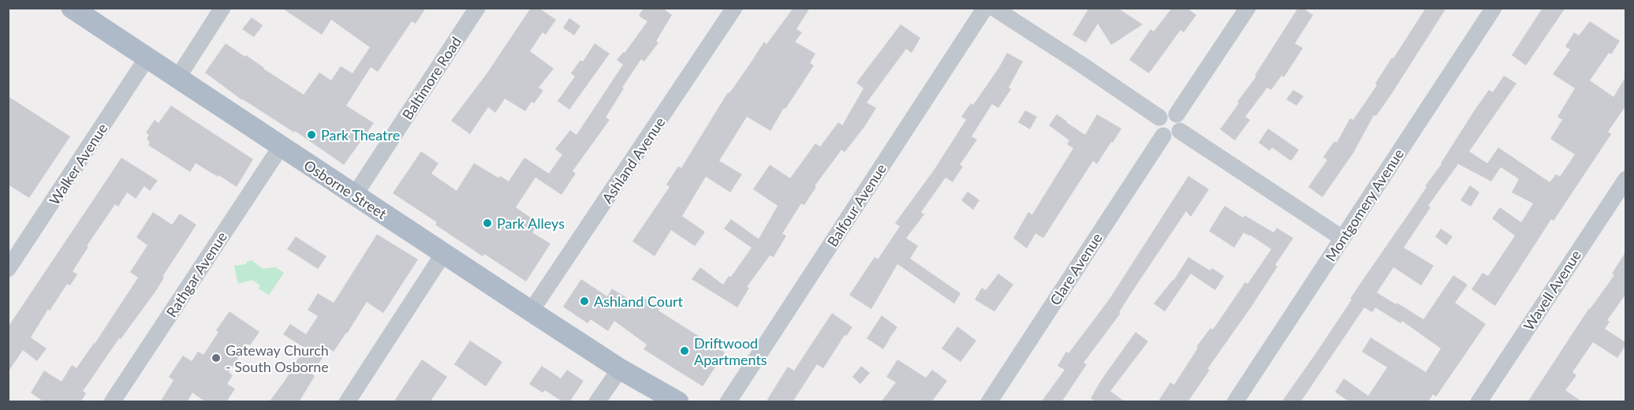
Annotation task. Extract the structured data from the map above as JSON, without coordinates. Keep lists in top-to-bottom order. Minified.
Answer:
{"streets":{"main road":["Osborne Street"],"street":["Baltimore Road","Ashland Avenue","Walker Avenue","Balfour Avenue","Montgomery Avenue","Clare Avenue","Rathgar Avenue","Wavell Avenue"]},"crossings":[["Baltimore Road","Osborne Street"],["Ashland Avenue","Osborne Street"],["Walker Avenue","Osborne Street"],["Osborne Street","Rathgar Avenue"]],"places":["Park Theatre","Park Alleys","Ashland Court","Driftwood Apartments","Gateway Church - South Osborne"]}
